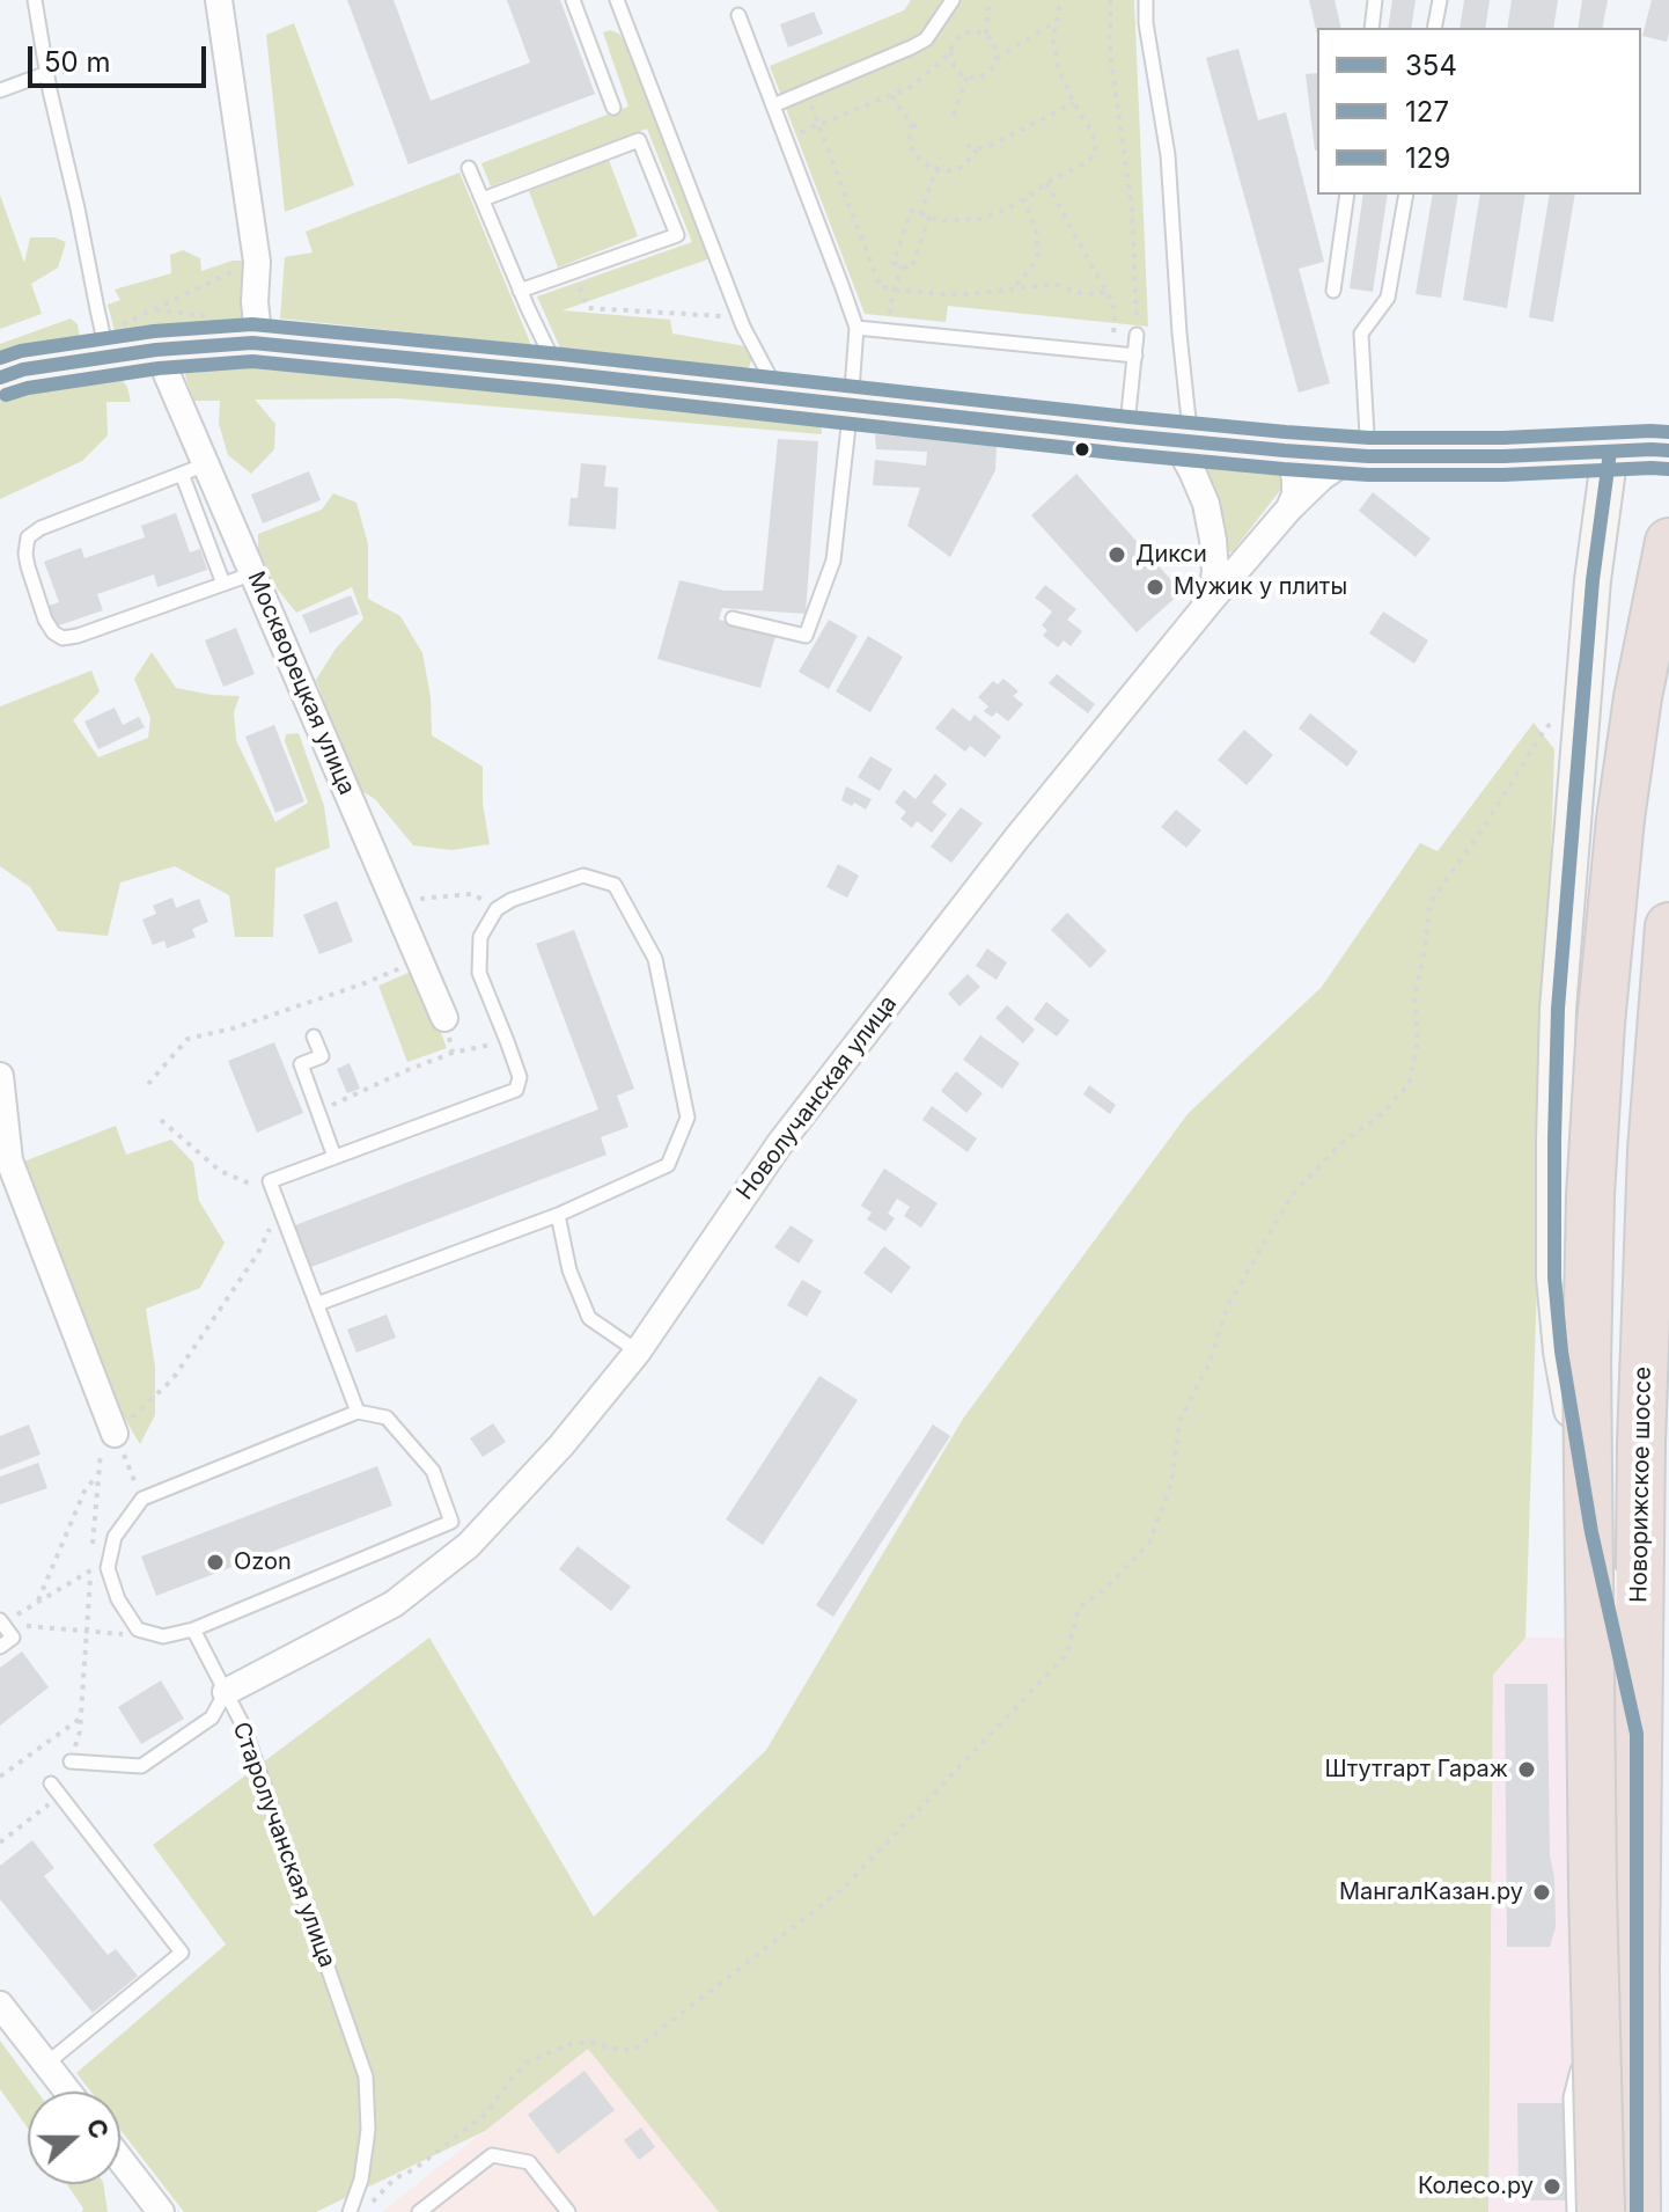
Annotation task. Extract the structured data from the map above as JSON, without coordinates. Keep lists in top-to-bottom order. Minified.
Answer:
{"streets":{"highway":["Новорижское шоссе"],"street":["Москворецкая улица","Новолучанская улица"],"lane":["Старолучанская улица"]},"crossings":[["Новолучанская улица","Старолучанская улица"]],"places":["Дикси","Мужик у плиты","Ozon","Штутгарт Гараж","МангалКазан.ру","Колесо.ру"],"lines":["transit line 129","transit line 354","transit line 127"],"legend":["354","127","129"],"scale_bar":"50 m","north":"right"}
